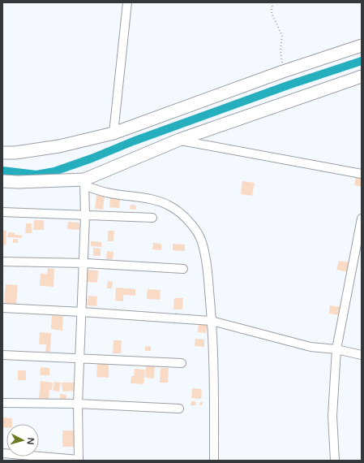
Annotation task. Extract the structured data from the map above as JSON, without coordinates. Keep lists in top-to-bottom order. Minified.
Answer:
{"north":"right"}
